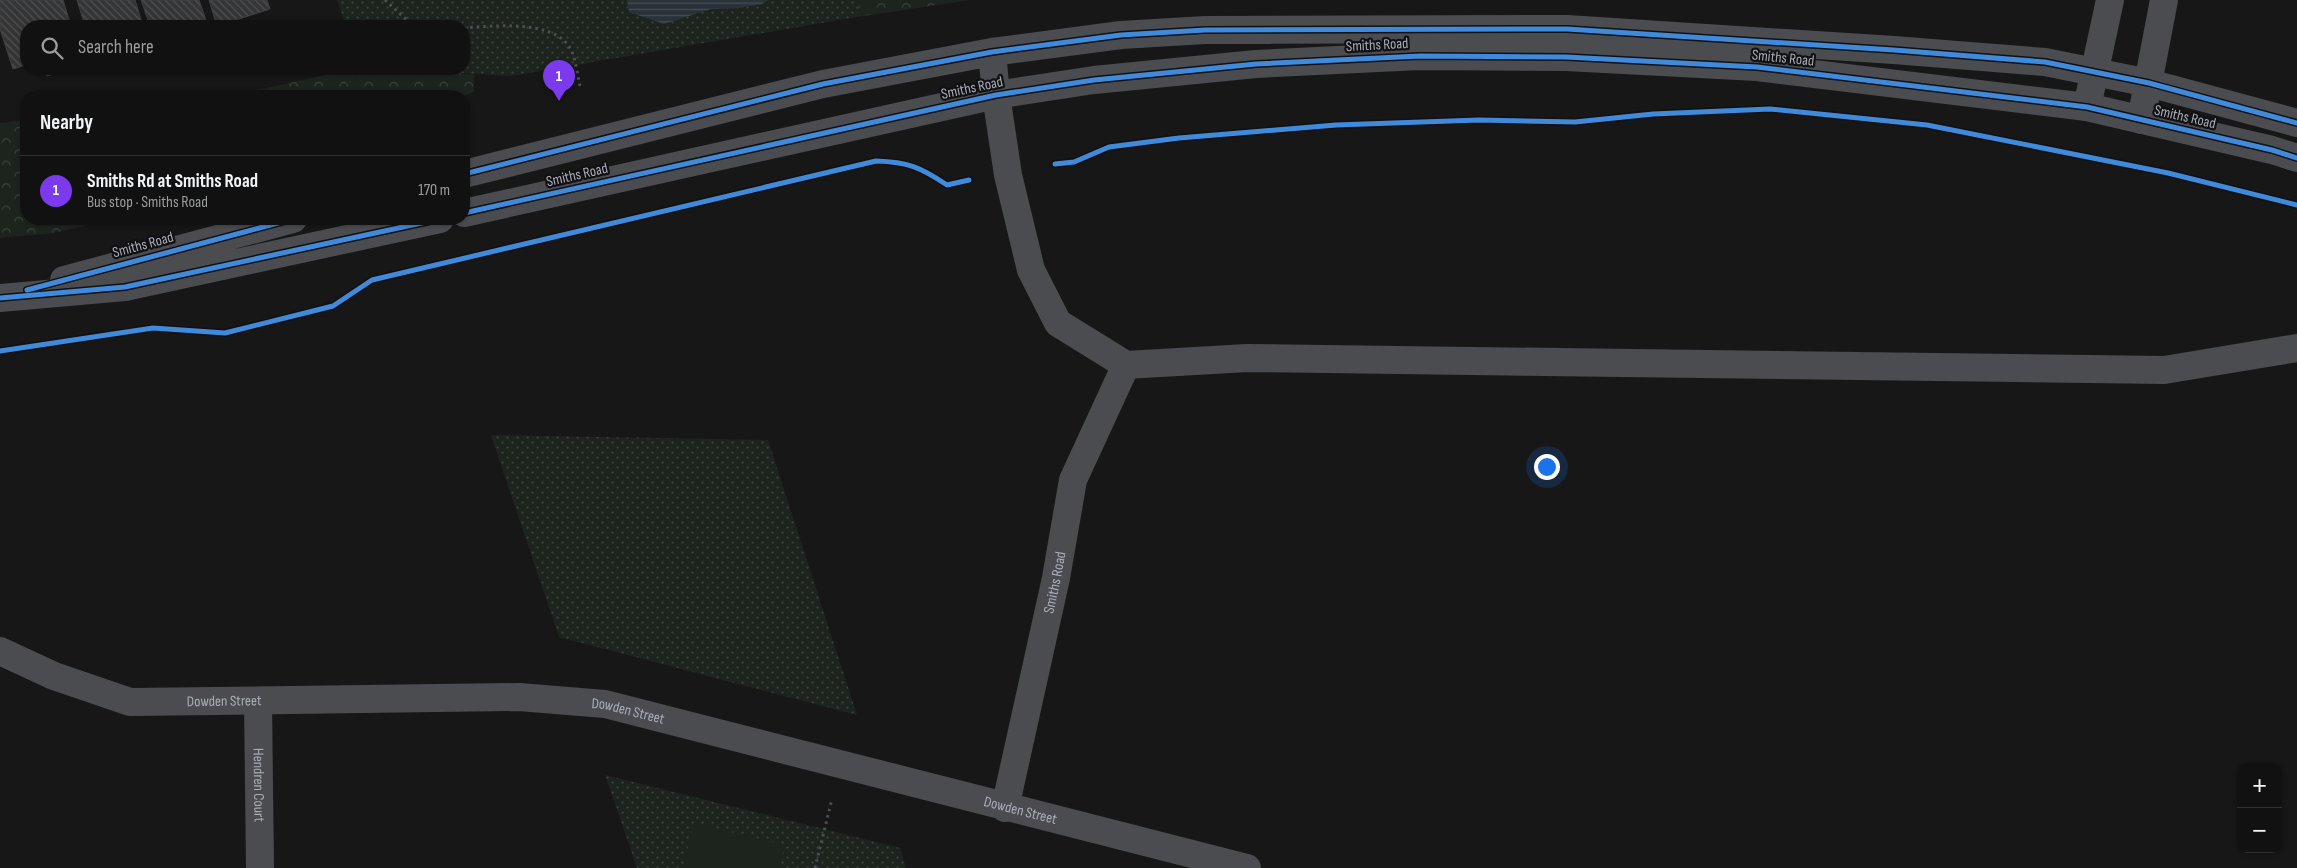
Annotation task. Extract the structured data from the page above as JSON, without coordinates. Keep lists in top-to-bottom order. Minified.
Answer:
{"streets":{"street":["Smiths Road","Dowden Street","Hendren Court"]},"crossings":[["Smiths Road","Dowden Street"],["Dowden Street","Hendren Court"]],"page":{"search":"Search here","pins":"1","heading":"Nearby","list":[{"mark":"1","name":"Smiths Rd at Smiths Road","note":"Bus stop · Smiths Road","value":"170 m"}],"map_buttons":["+","−"]}}
